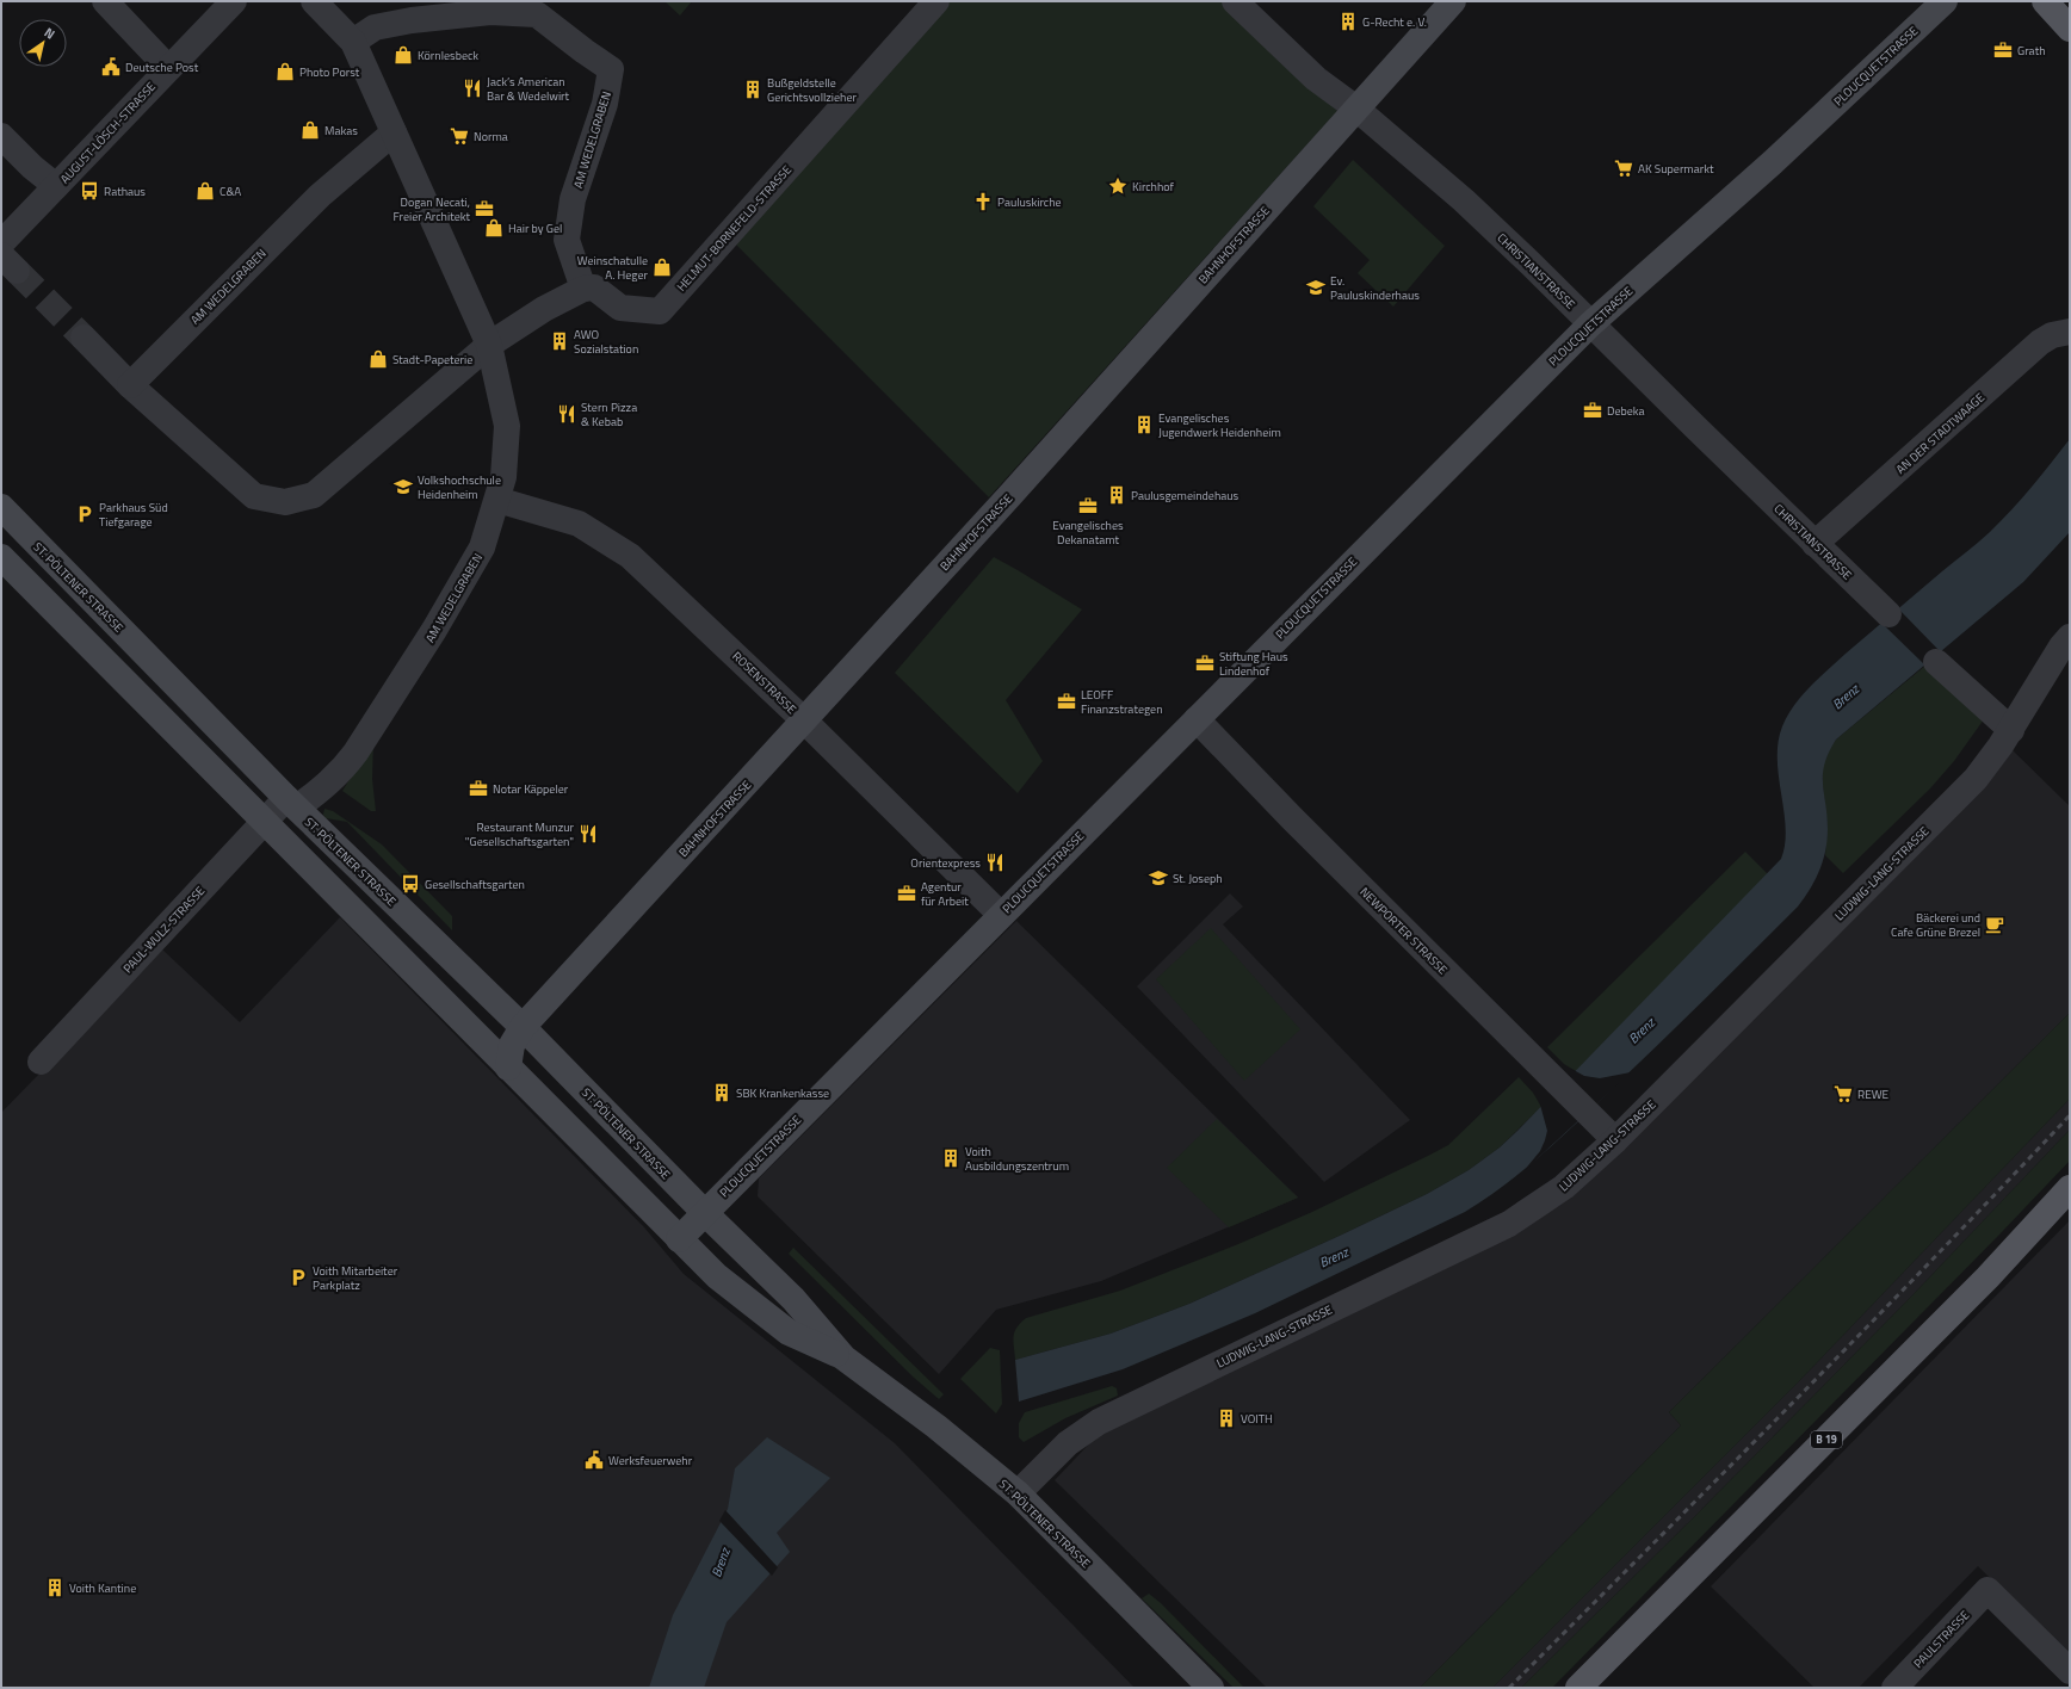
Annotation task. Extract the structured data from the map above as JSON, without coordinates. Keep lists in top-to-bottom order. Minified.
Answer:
{"streets":{"main road":["PLOUCQUETSTRASSE","BAHNHOFSTRASSE","ST. PÖLTENER STRASSE","B 19"],"street":["AUGUST-LÖSCH-STRASSE","AM WEDELGRABEN","HELMUT-BORNEFELD-STRASSE","CHRISTIANSTRASSE","AN DER STADTWAAGE","ROSENSTRASSE","LUDWIG-LANG-STRASSE","PAUL-WULZ-STRASSE","NEWPORTER STRASSE","PAULSTRASSE"]},"crossings":[["PLOUCQUETSTRASSE","CHRISTIANSTRASSE"],["PLOUCQUETSTRASSE","ST. PÖLTENER STRASSE"],["PLOUCQUETSTRASSE","ROSENSTRASSE"],["PLOUCQUETSTRASSE","NEWPORTER STRASSE"],["AM WEDELGRABEN","HELMUT-BORNEFELD-STRASSE"],["AM WEDELGRABEN","ST. PÖLTENER STRASSE"],["AM WEDELGRABEN","ROSENSTRASSE"],["AM WEDELGRABEN","PAUL-WULZ-STRASSE"],["BAHNHOFSTRASSE","CHRISTIANSTRASSE"],["BAHNHOFSTRASSE","ST. PÖLTENER STRASSE"],["BAHNHOFSTRASSE","ROSENSTRASSE"],["CHRISTIANSTRASSE","AN DER STADTWAAGE"],["ST. PÖLTENER STRASSE","LUDWIG-LANG-STRASSE"],["ST. PÖLTENER STRASSE","PAUL-WULZ-STRASSE"],["LUDWIG-LANG-STRASSE","NEWPORTER STRASSE"]],"water":["Brenz"],"places":{"building":["G-Recht e. V.","Bußgeldstelle Gerichtsvollzieher","AWO Sozialstation","Evangelisches Jugendwerk Heidenheim","Paulusgemeindehaus","SBK Krankenkasse","Voith Ausbildungszentrum","VOITH","Voith Kantine"],"office":["Grath","Dogan Necati, Freier Architekt","Debeka","Evangelisches Dekanatamt","Stiftung Haus Lindenhof","LEOFF Finanzstrategen","Notar Käppeler","Agentur für Arbeit"],"shop":["Körnlesbeck","Photo Porst","Makas","C&A","Hair by Gel","Weinschatulle A. Heger","Stadt-Papeterie"],"public building":["Deutsche Post","Werksfeuerwehr"],"restaurant":["Jack’s American Bar & Wedelwirt","Stern Pizza & Kebab","Restaurant Munzur \"Gesellschaftsgarten\"","Orientexpress"],"supermarket":["Norma","AK Supermarkt","REWE"],"place":["Kirchhof"],"bus stop":["Rathaus","Gesellschaftsgarten"],"church":["Pauluskirche"],"school or university":["Ev. Pauluskinderhaus","Volkshochschule Heidenheim","St. Joseph"],"parking":["Parkhaus Süd Tiefgarage","Voith Mitarbeiter Parkplatz"],"cafe":["Bäckerei und Cafe Grüne Brezel"]},"north":"top right"}
